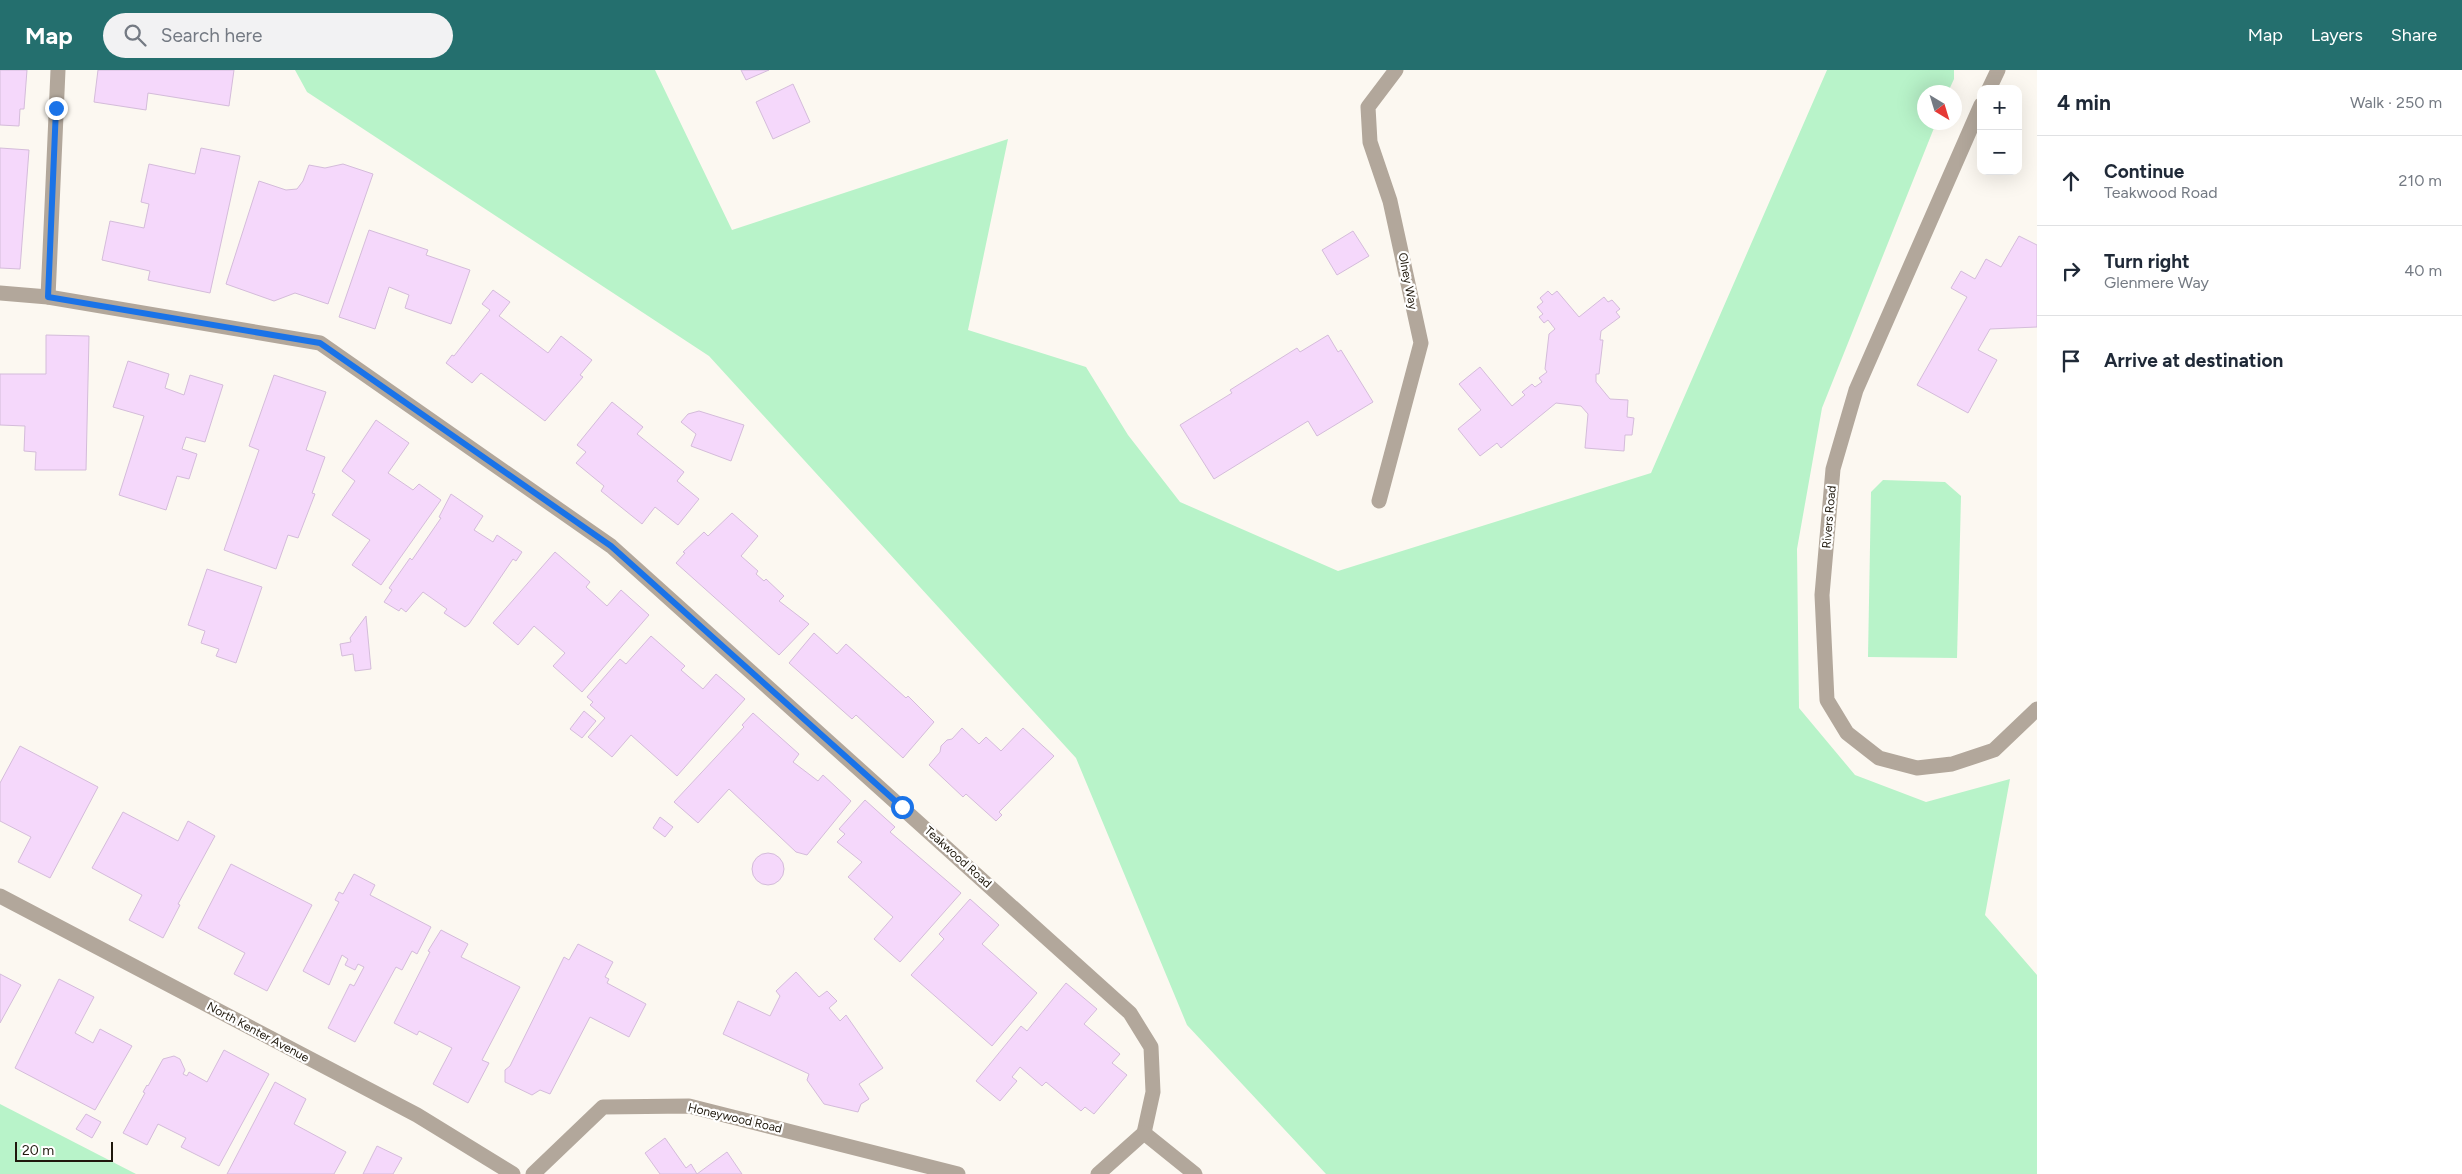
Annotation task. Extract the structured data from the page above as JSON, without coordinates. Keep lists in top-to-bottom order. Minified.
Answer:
{"streets":{"street":["Olney Way","Rivers Road","Teakwood Road","North Kenter Avenue","Honeywood Road"]},"scale_bar":"20 m","north":"bottom right","page":{"header":"Map","search":"Search here","nav":["Map","Layers","Share"],"heading":["4 min","Walk · 250 m"],"map_buttons":["+","−"],"list":[["Continue","Teakwood Road","210 m"],["Turn right","Glenmere Way","40 m"],"Arrive at destination"],"scale":"20 m"}}
